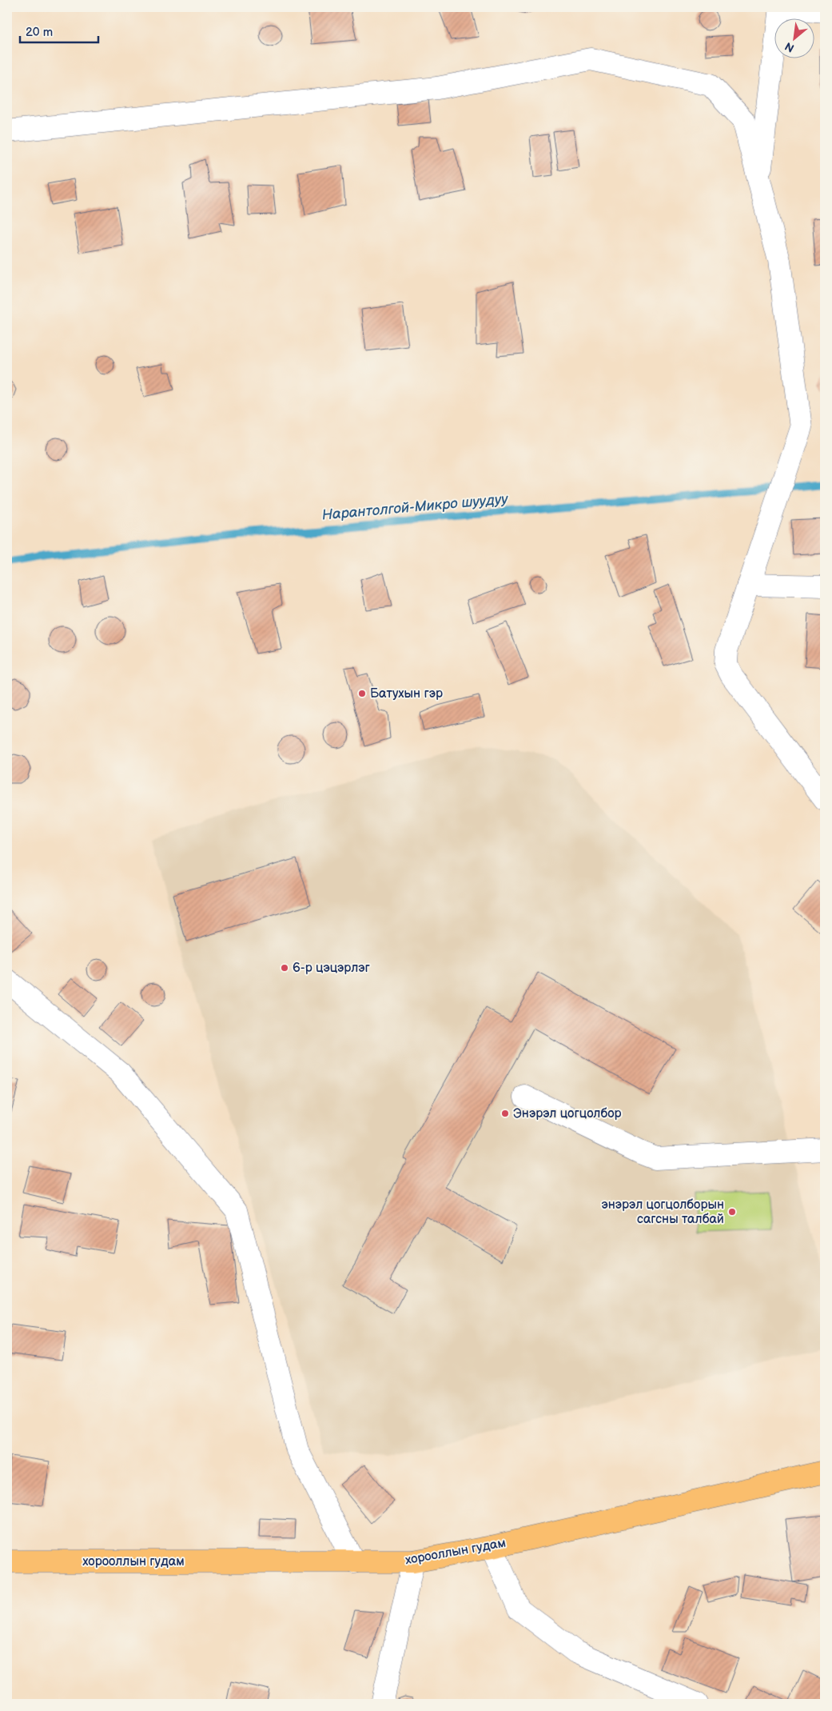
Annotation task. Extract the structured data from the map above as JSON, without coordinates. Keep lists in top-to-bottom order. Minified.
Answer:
{"streets":{"main road":["хорооллын гудам"]},"water":["Нарантолгой-Микро шуудуу"],"places":["Батухын гэр","6-р цэцэрлэг","Энэрэл цогцолбор","энэрэл цогцолборын сагсны талбай"],"scale_bar":"20 m","north":"bottom left"}
